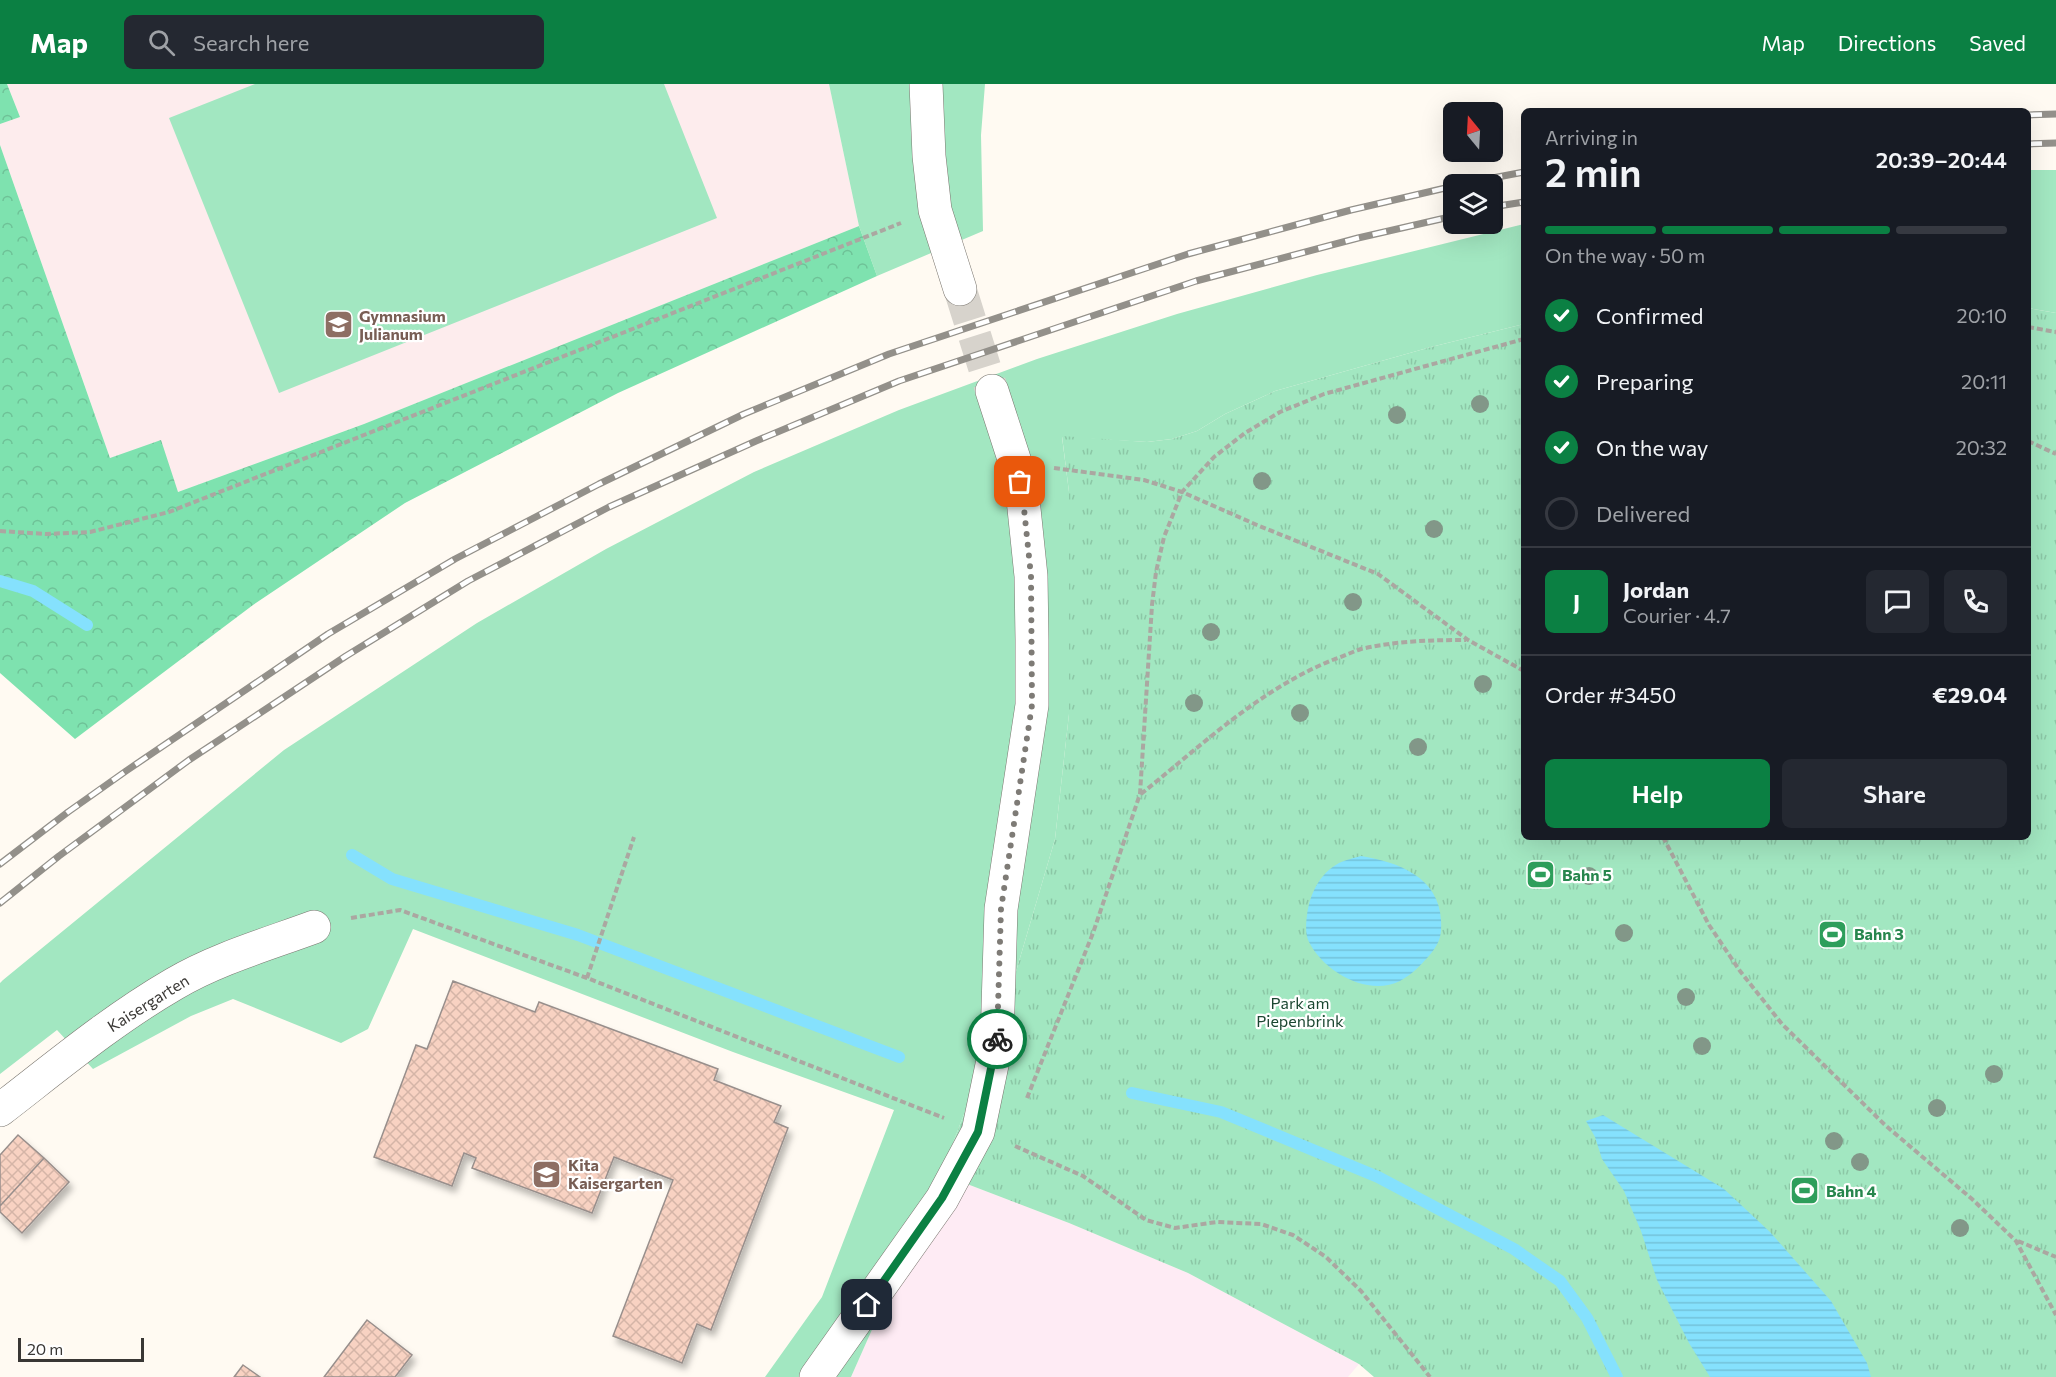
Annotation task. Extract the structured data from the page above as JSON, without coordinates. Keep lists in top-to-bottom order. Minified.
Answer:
{"streets":{"street":["Kaisergarten"]},"parks":["Park am Piepenbrink"],"places":{"school or university":["Gymnasium Julianum","Kita Kaisergarten"],"sports":["Bahn 5","Bahn 3","Bahn 4"]},"scale_bar":"20 m","north":"top","page":{"header":"Map","search":"Search here","nav":["Map","Directions","Saved"],"heading":["2 min","Arriving in","20:39–20:44"],"panel":["Jordan","Courier · 4.7","Order #3450","€29.04"],"bar":"On the way · 50 m","list":[["Confirmed","20:10"],["Preparing","20:11"],["On the way","20:32"],"Delivered"],"round":"J","buttons":["Help","Share"],"scale":"20 m"}}
